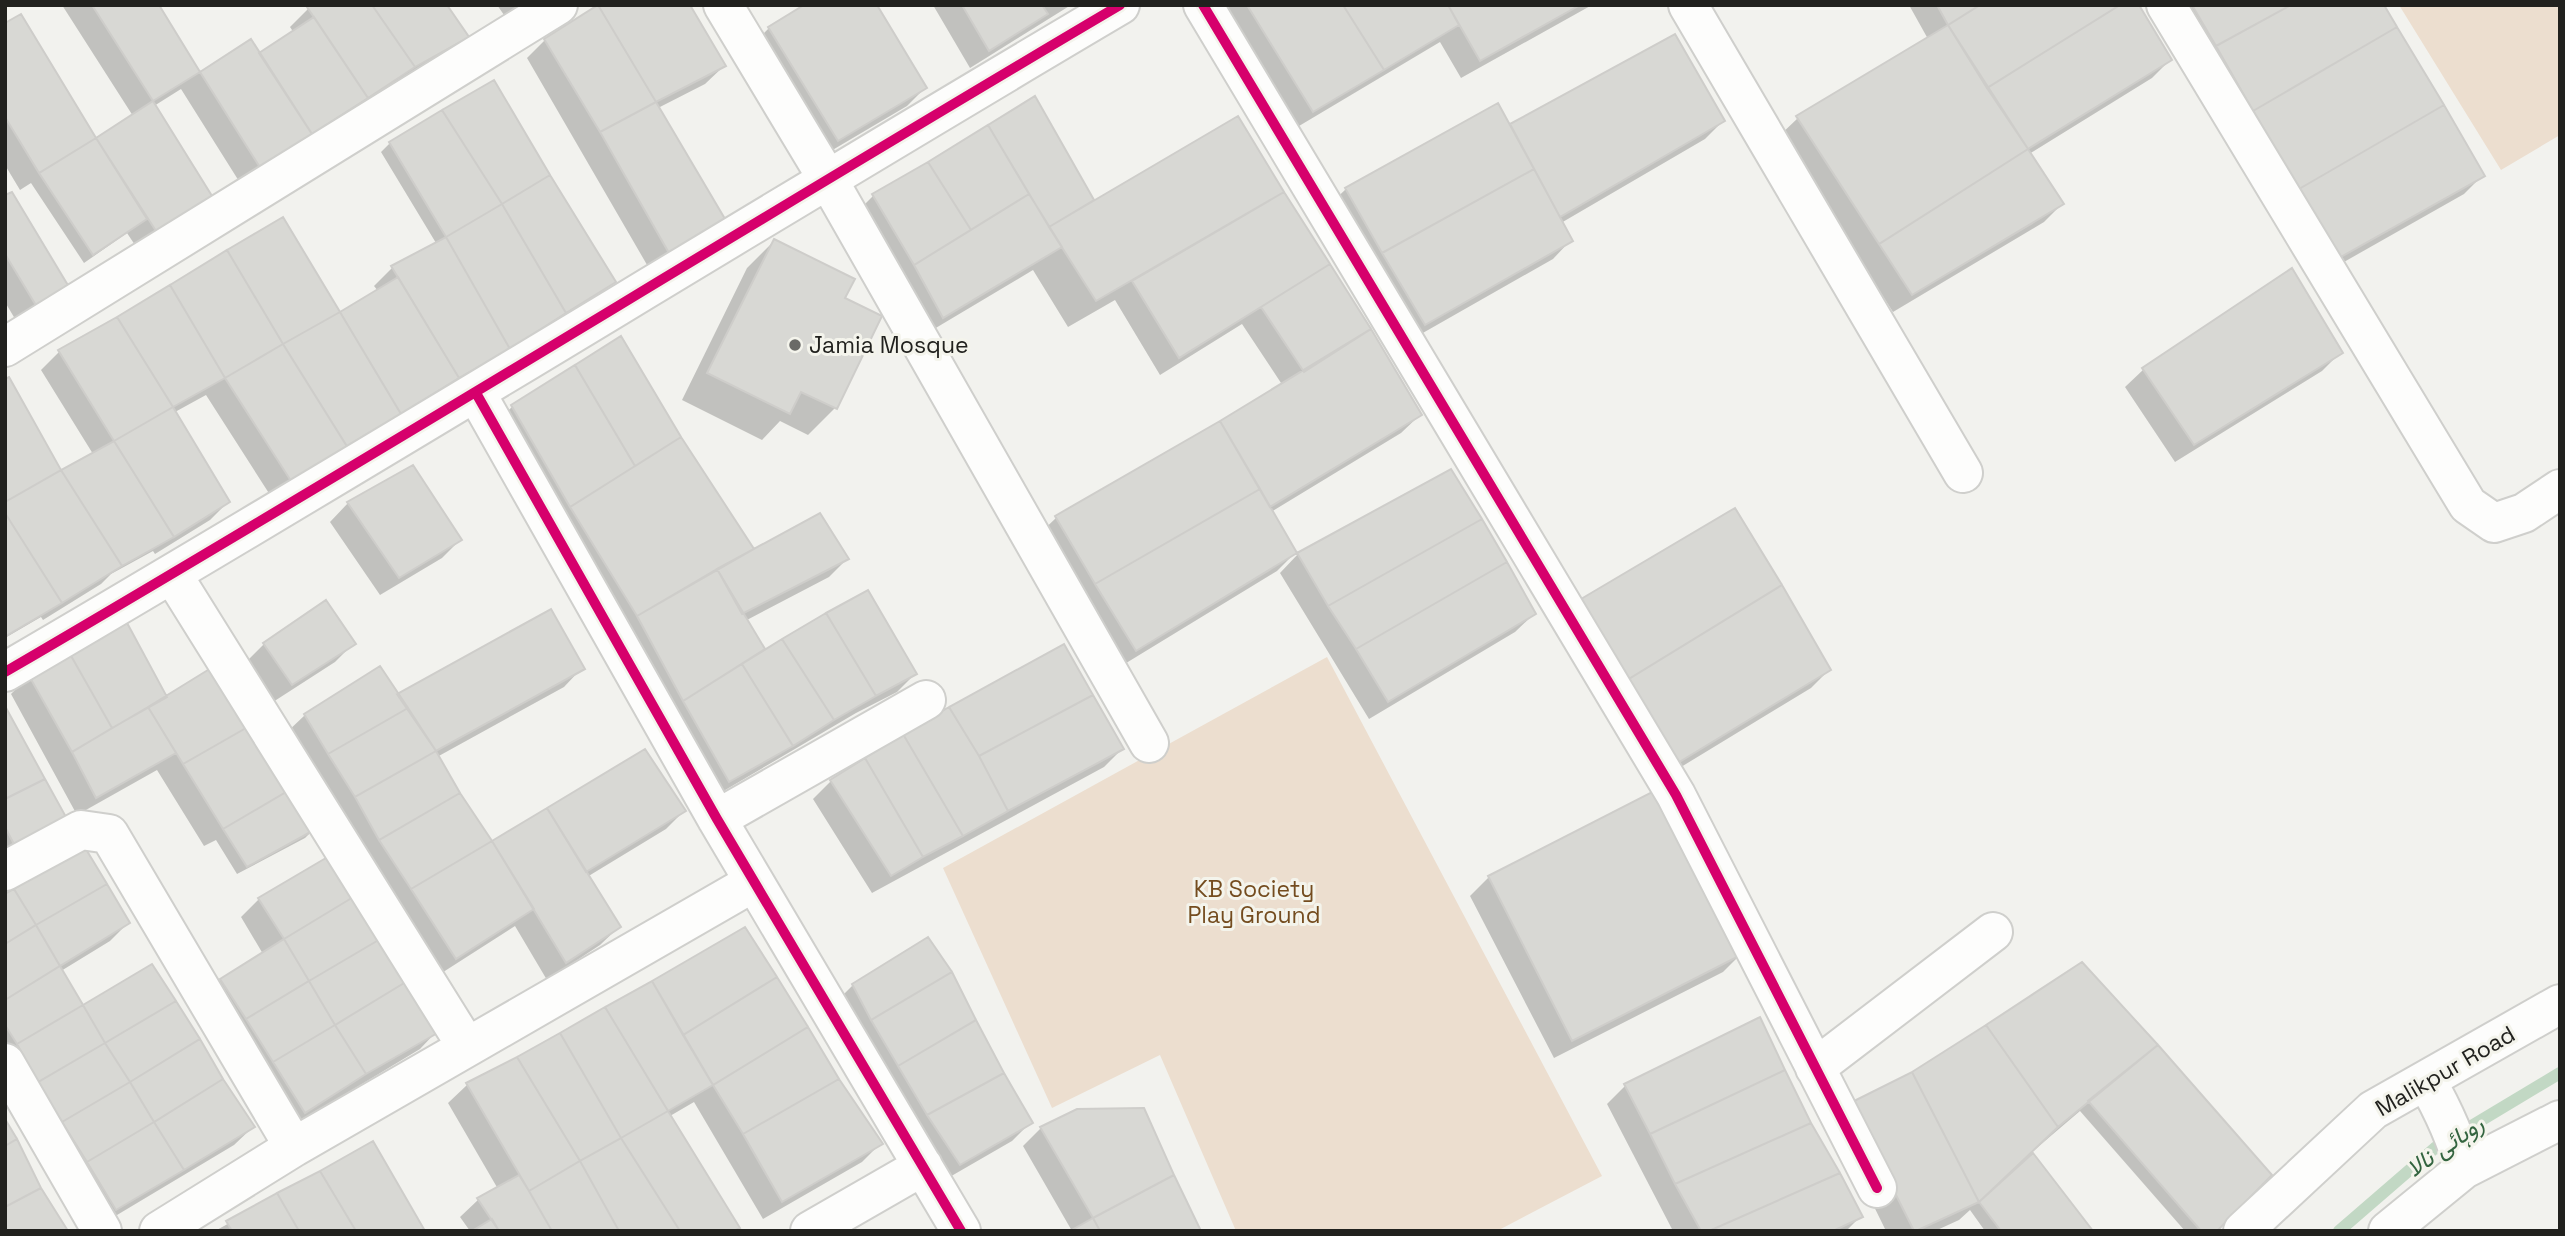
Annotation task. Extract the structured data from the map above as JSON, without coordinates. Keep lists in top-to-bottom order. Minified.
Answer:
{"streets":{"street":["Malikpur Road"]},"water":["روہائی نالا"],"parks":["KB Society Play Ground"],"places":["Jamia Mosque"]}
